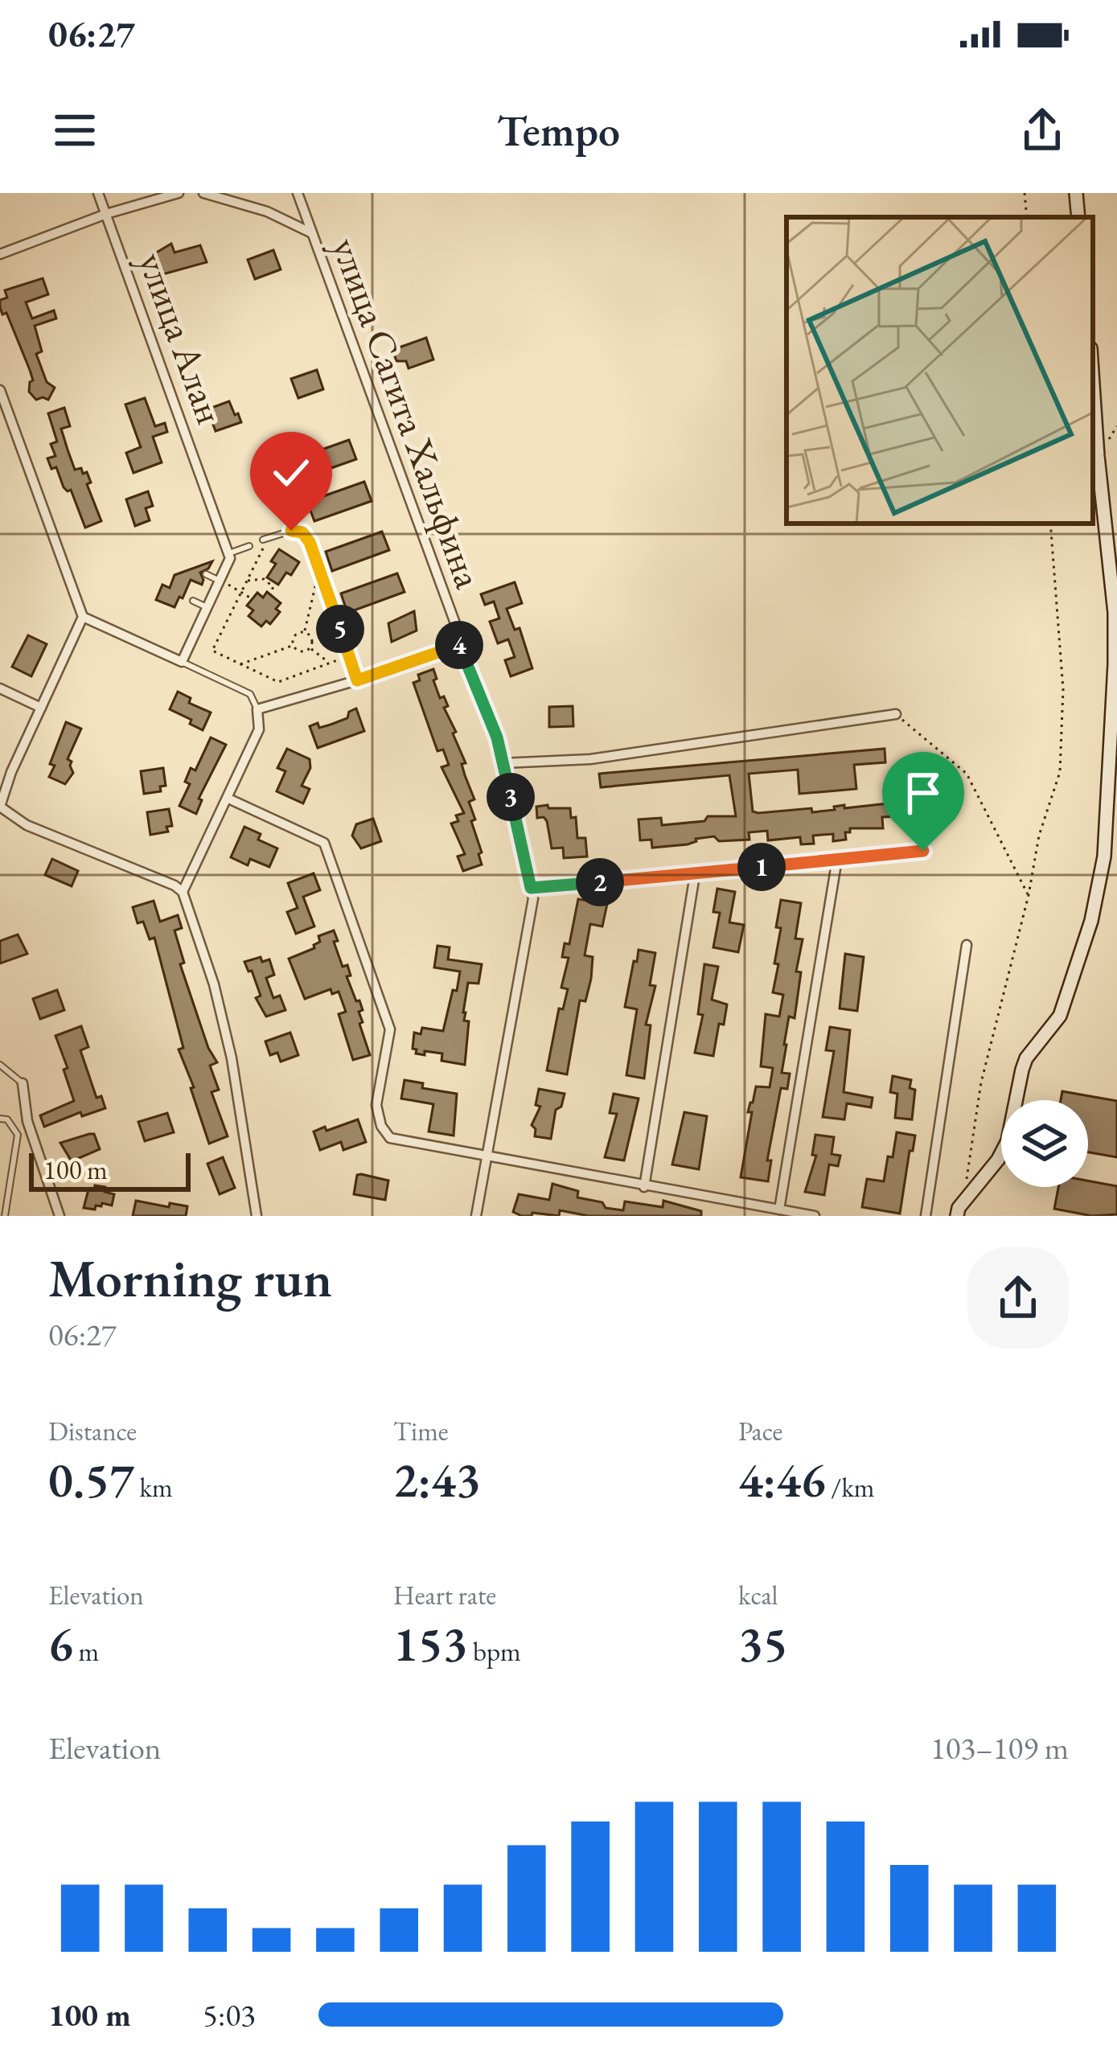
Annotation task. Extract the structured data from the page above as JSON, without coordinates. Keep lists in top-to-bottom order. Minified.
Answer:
{"streets":{"street":["улица Алан","улица Сагита Хальфина"]},"scale_bar":"100 m","page":{"status":"06:27","header":"Tempo","pins":["5","4","3","1","2"],"scale":"100 m","heading":["Morning run","06:27"],"stats":[["Distance","0.57 km"],["Time","2:43"],["Pace","4:46 /km"],["Elevation","6 m"],["Heart rate","153 bpm"],["kcal","35"]],"chart":["Elevation","103–109 m"],"list":[{"name":"100 m","note":"5:03"}]}}
